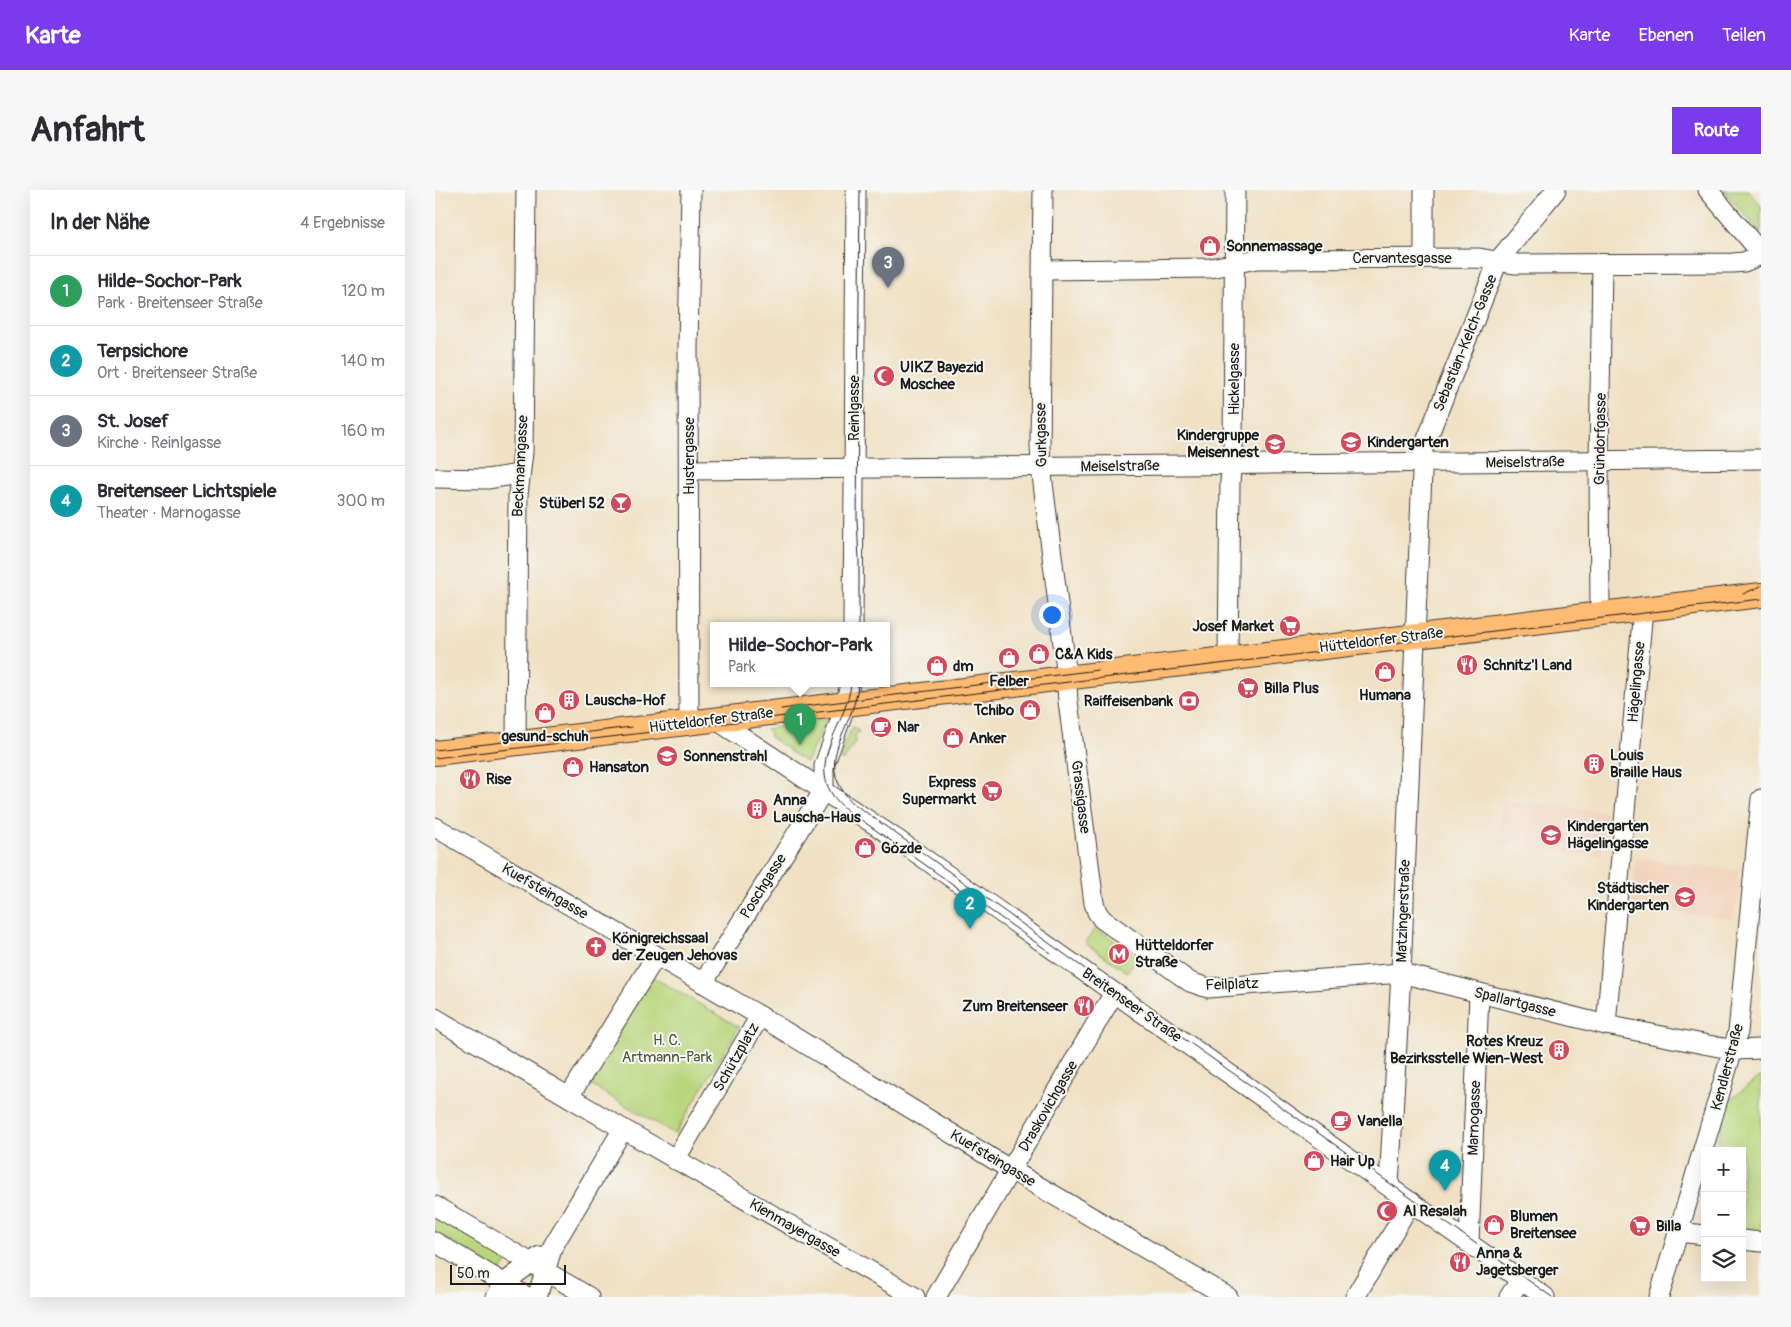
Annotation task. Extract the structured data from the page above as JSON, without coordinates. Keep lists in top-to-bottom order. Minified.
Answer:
{"streets":{"main road":["Hütteldorfer Straße"],"street":["Cervantesgasse","Sebastian-Kelch-Gasse","Hickelgasse","Reinlgasse","Gurkgasse","Gründorfgasse","Hustergasse","Meiselstraße","Beckmanngasse","Hägelingasse","Grassigasse","Poschgasse","Kuefsteingasse","Matzingerstraße","Feilplatz","Spallartgasse","Breitenseer Straße","Schützplatz","Kendlerstraße","Draskovichgasse","Marnogasse","Kienmayergasse"]},"crossings":[["Cervantesgasse","Sebastian-Kelch-Gasse"],["Cervantesgasse","Hickelgasse"],["Cervantesgasse","Gurkgasse"],["Cervantesgasse","Gründorfgasse"],["Sebastian-Kelch-Gasse","Meiselstraße"],["Sebastian-Kelch-Gasse","Hütteldorfer Straße"],["Sebastian-Kelch-Gasse","Matzingerstraße"],["Hickelgasse","Meiselstraße"],["Hickelgasse","Hütteldorfer Straße"],["Reinlgasse","Meiselstraße"],["Gurkgasse","Meiselstraße"],["Gurkgasse","Hütteldorfer Straße"],["Gurkgasse","Grassigasse"],["Gründorfgasse","Meiselstraße"],["Gründorfgasse","Hütteldorfer Straße"],["Hustergasse","Meiselstraße"],["Hustergasse","Hütteldorfer Straße"],["Beckmanngasse","Hütteldorfer Straße"],["Hütteldorfer Straße","Hägelingasse"],["Hütteldorfer Straße","Grassigasse"],["Hütteldorfer Straße","Matzingerstraße"],["Hütteldorfer Straße","Breitenseer Straße"],["Hägelingasse","Spallartgasse"],["Grassigasse","Feilplatz"],["Poschgasse","Breitenseer Straße"],["Poschgasse","Schützplatz"],["Kuefsteingasse","Schützplatz"],["Kuefsteingasse","Draskovichgasse"],["Matzingerstraße","Spallartgasse"],["Matzingerstraße","Breitenseer Straße"],["Feilplatz","Spallartgasse"],["Spallartgasse","Kendlerstraße"],["Spallartgasse","Marnogasse"],["Breitenseer Straße","Draskovichgasse"],["Breitenseer Straße","Marnogasse"],["Schützplatz","Kienmayergasse"]],"parks":["H. C. Artmann-Park"],"places":{"shop":["Sonnemassage","C&A Kids","Felber","dm","Humana","Tchibo","gesund-schuh","Anker","Hansaton","Gözde","Hair Up","Blumen Breitensee"],"mosque":["UIKZ Bayezid Moschee","Al Resalah"],"school or university":["Kindergarten","Kindergruppe Meisennest","Sonnenstrahl","Kindergarten Hägelingasse","Städtischer Kindergarten"],"bar":["Stüberl 52"],"supermarket":["Josef Market","Billa Plus","Express Supermarkt","Billa"],"restaurant":["Schnitz'l Land","Rise","Zum Breitenseer","Anna & Jagetsberger"],"building":["Lauscha-Hof","Louis Braille Haus","Anna Lauscha-Haus","Rotes Kreuz Bezirksstelle Wien-West"],"bank":["Raiffeisenbank"],"cafe":["Nar","Vanella"],"church":["Königreichssaal der Zeugen Jehovas"],"metro station":["Hütteldorfer Straße"]},"scale_bar":"50 m","page":{"header":"Karte","nav":["Karte","Ebenen","Teilen"],"buttons":"Route","title":"Anfahrt","heading":["In der Nähe","4 Ergebnisse"],"pins":["3","1","2","4"],"list":[{"mark":"1","name":"Hilde-Sochor-Park","note":"Park · Breitenseer Straße","value":"120 m"},{"mark":"2","name":"Terpsichore","note":"Ort · Breitenseer Straße","value":"140 m"},{"mark":"3","name":"St. Josef","note":"Kirche · Reinlgasse","value":"160 m"},{"mark":"4","name":"Breitenseer Lichtspiele","note":"Theater · Marnogasse","value":"300 m"}],"popup":["Hilde-Sochor-Park","Park"],"map_buttons":["+","−"],"scale":"50 m"}}
